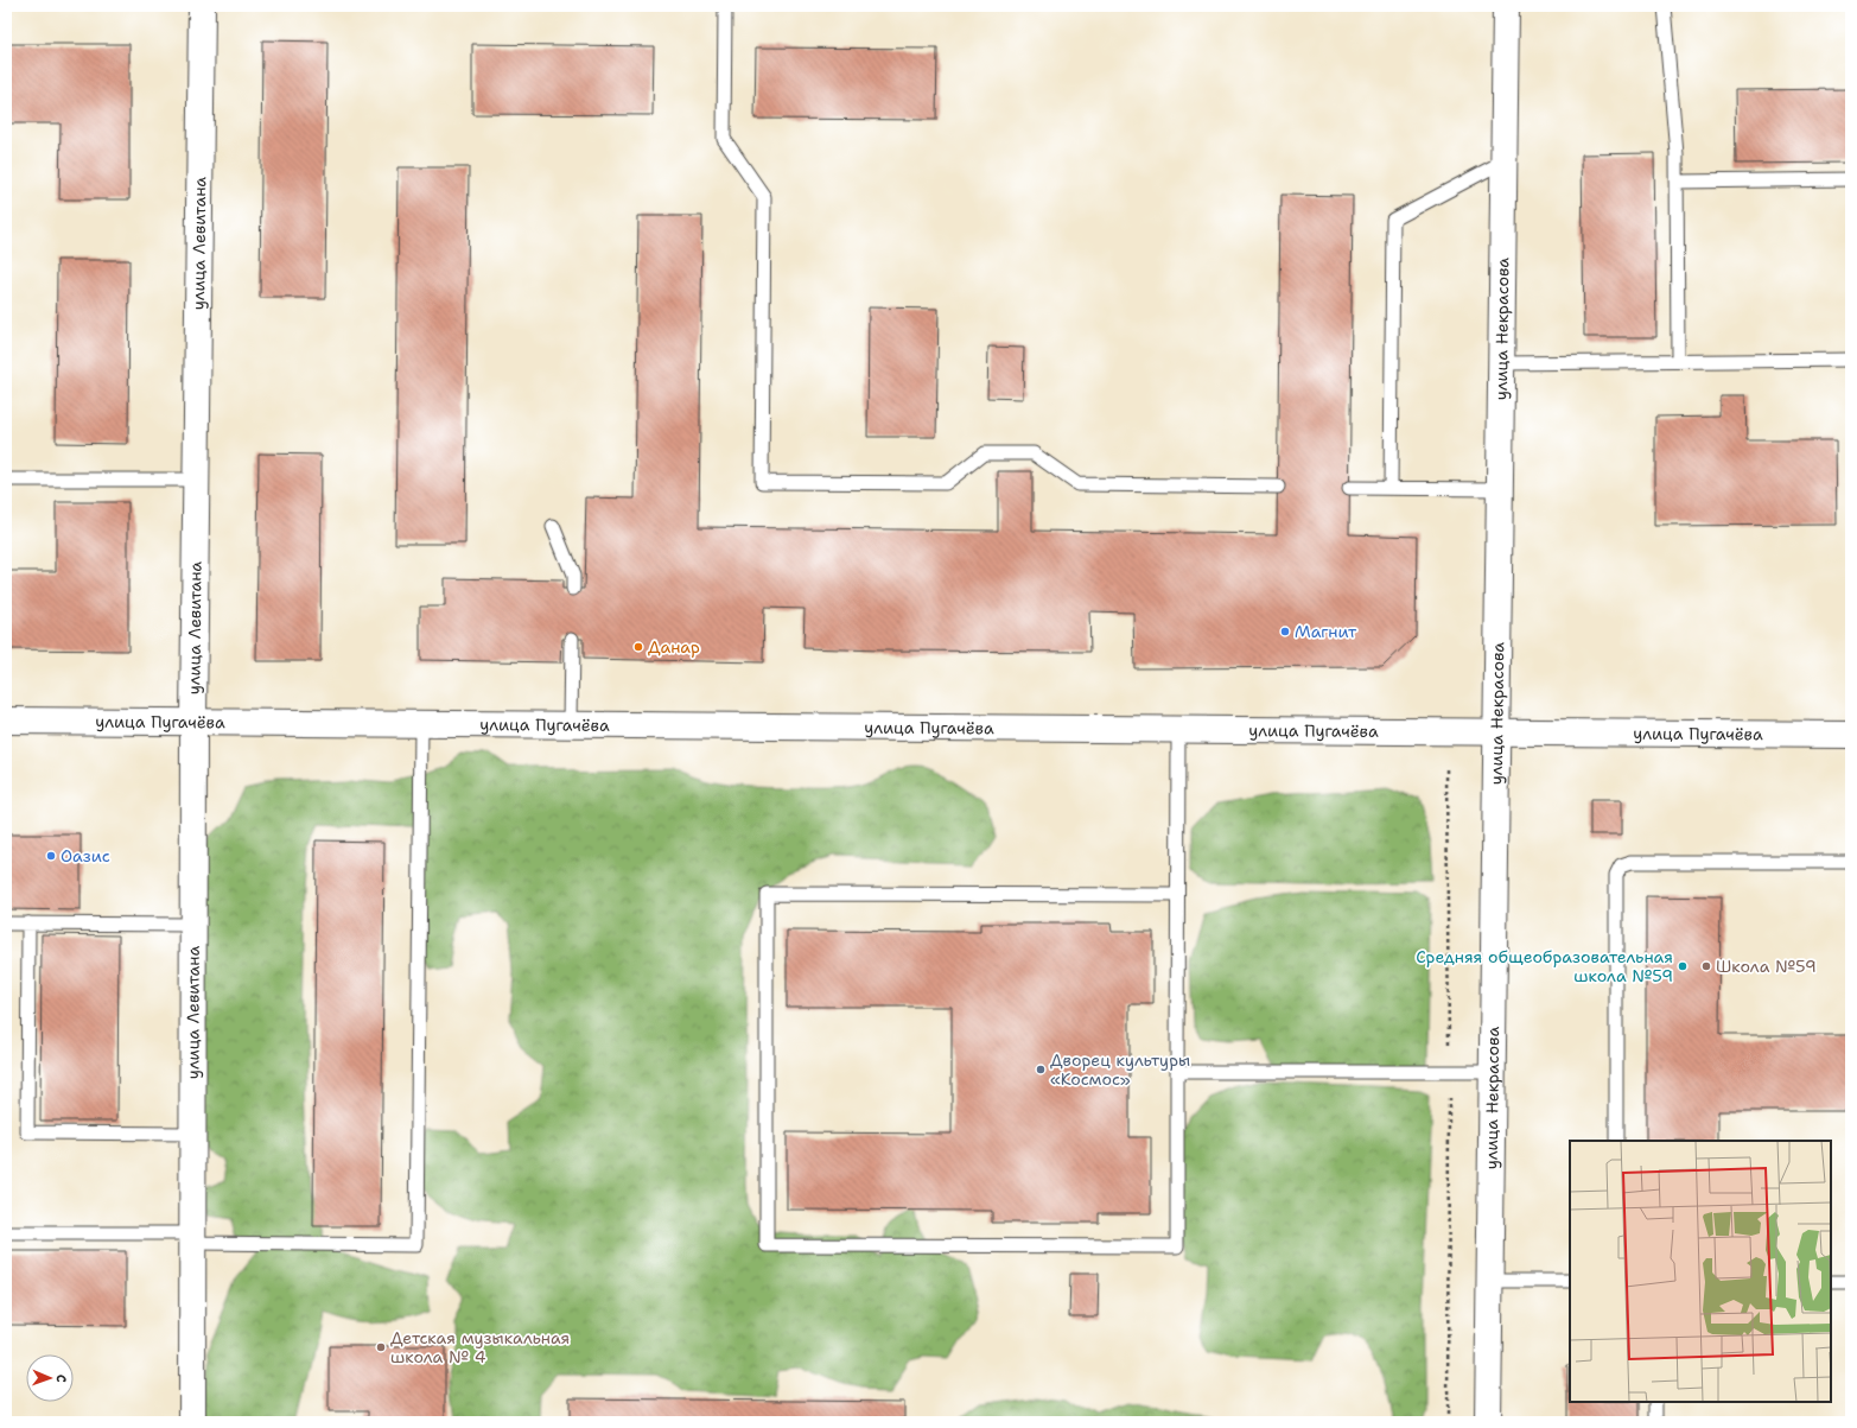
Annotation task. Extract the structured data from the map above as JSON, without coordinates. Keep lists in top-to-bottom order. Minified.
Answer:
{"streets":{"street":["улица Левитана","улица Некрасова","улица Пугачёва"]},"crossings":[["улица Левитана","улица Пугачёва"],["улица Некрасова","улица Пугачёва"]],"places":["Магнит","Данар","Оазис","Средняя общеобразовательная школа №59","Школа №59","Дворец культуры «Космос»","Детская музыкальная школа № 4"],"north":"right"}
